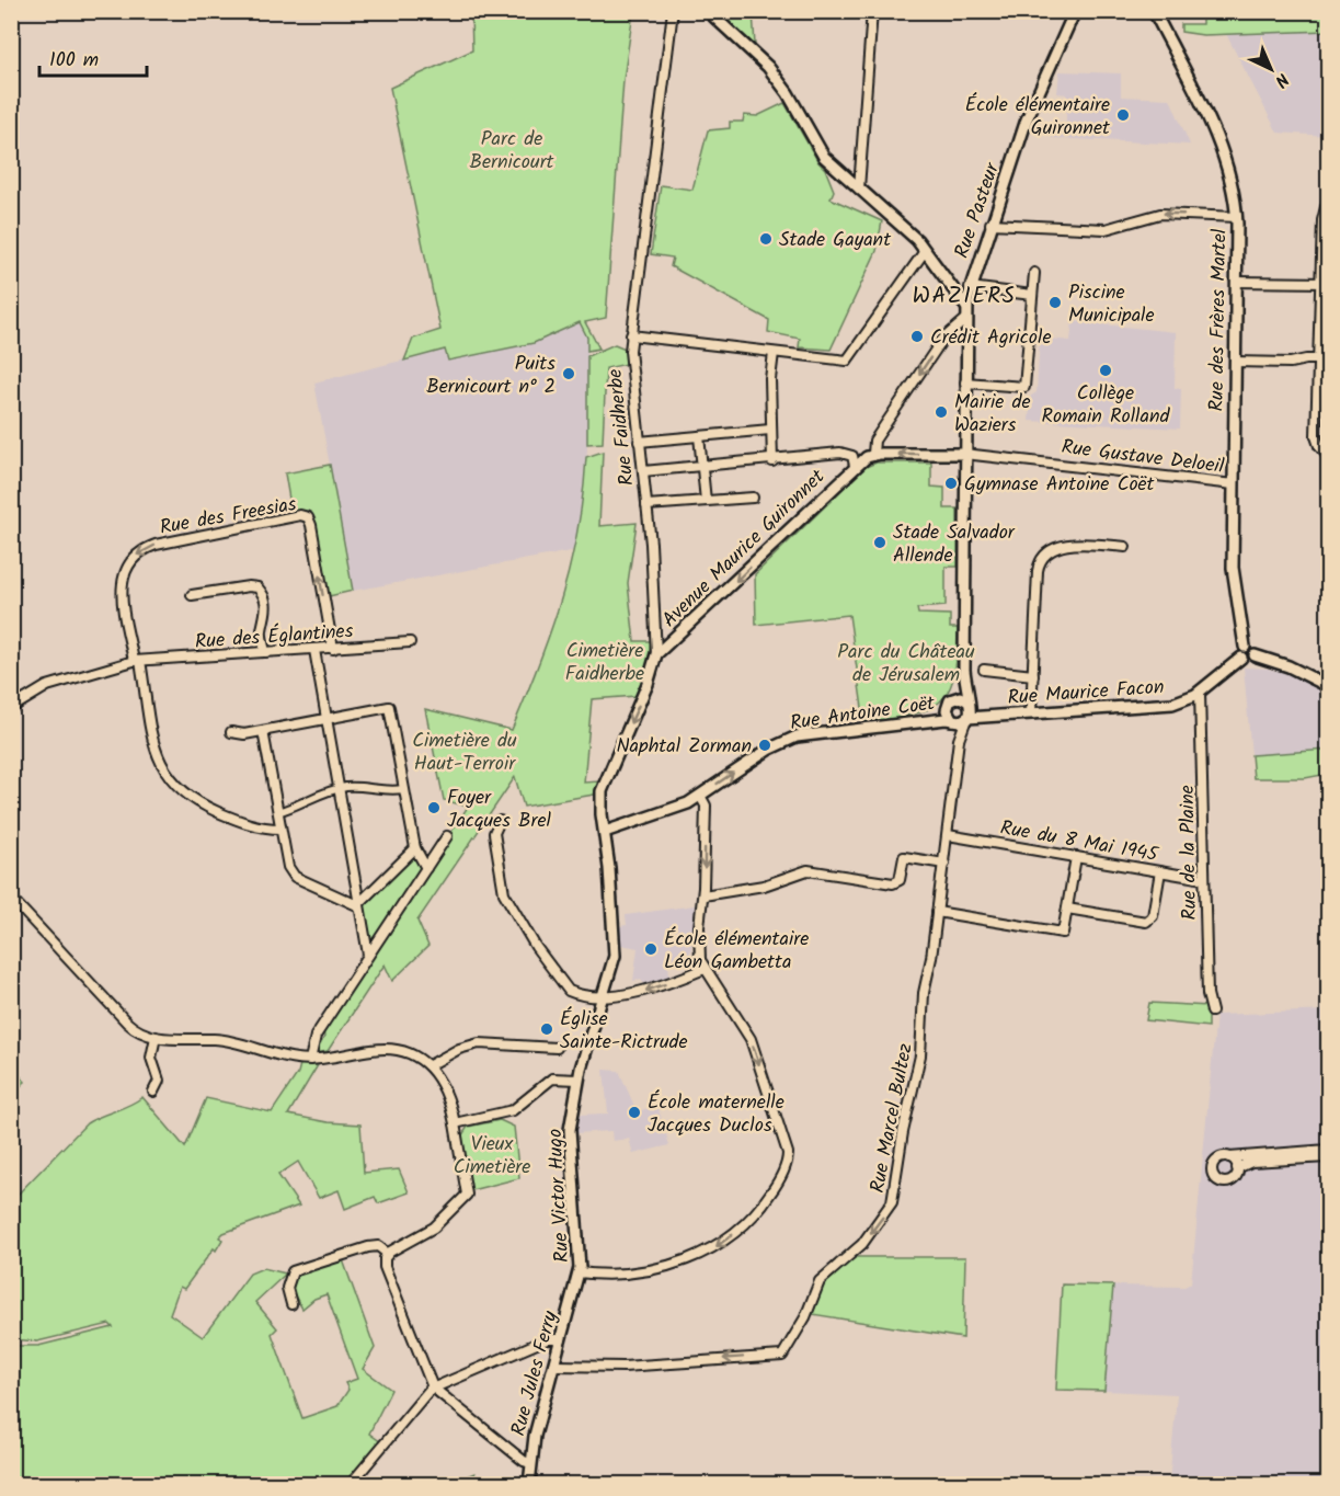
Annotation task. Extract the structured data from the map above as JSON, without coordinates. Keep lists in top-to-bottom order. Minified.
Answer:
{"streets":{"street":["Rue Pasteur","Rue des Frères Martel","Rue Faidherbe","Rue Gustave Deloeil","Rue des Freesias","Avenue Maurice Guironnet","Rue des Églantines","Rue Maurice Facon","Rue Antoine Coët","Rue du 8 Mai 1945","Rue de la Plaine","Rue Marcel Bultez","Rue Victor Hugo","Rue Jules Ferry"]},"crossings":[["Rue Pasteur","Rue Gustave Deloeil"],["Rue Pasteur","Rue Maurice Facon"],["Rue Pasteur","Rue Antoine Coët"],["Rue Pasteur","Rue Marcel Bultez"],["Rue des Frères Martel","Rue Gustave Deloeil"],["Rue des Frères Martel","Rue Maurice Facon"],["Rue Faidherbe","Avenue Maurice Guironnet"],["Rue Faidherbe","Rue Antoine Coët"],["Rue Faidherbe","Rue Victor Hugo"],["Rue des Freesias","Rue des Églantines"],["Rue Maurice Facon","Rue Antoine Coët"],["Rue Maurice Facon","Rue de la Plaine"],["Rue Maurice Facon","Rue Marcel Bultez"],["Rue Antoine Coët","Rue Marcel Bultez"],["Rue du 8 Mai 1945","Rue de la Plaine"],["Rue du 8 Mai 1945","Rue Marcel Bultez"],["Rue Marcel Bultez","Rue Jules Ferry"],["Rue Victor Hugo","Rue Jules Ferry"]],"one_way":["Avenue Maurice Guironnet","Rue Antoine Coët","Rue Marcel Bultez"],"districts":["WAZIERS"],"parks":["Parc de Bernicourt","Cimetière Faidherbe","Parc du Château de Jérusalem","Cimetière du Haut-Terroir","Vieux Cimetière"],"places":["École élémentaire Guironnet","Stade Gayant","Piscine Municipale","Crédit Agricole","Collège Romain Rolland","Puits Bernicourt n° 2","Mairie de Waziers","Gymnase Antoine Coët","Stade Salvador Allende","Naphtal Zorman","Foyer Jacques Brel","École élémentaire Léon Gambetta","Église Sainte-Rictrude","École maternelle Jacques Duclos"],"scale_bar":"100 m","north":"bottom right"}
